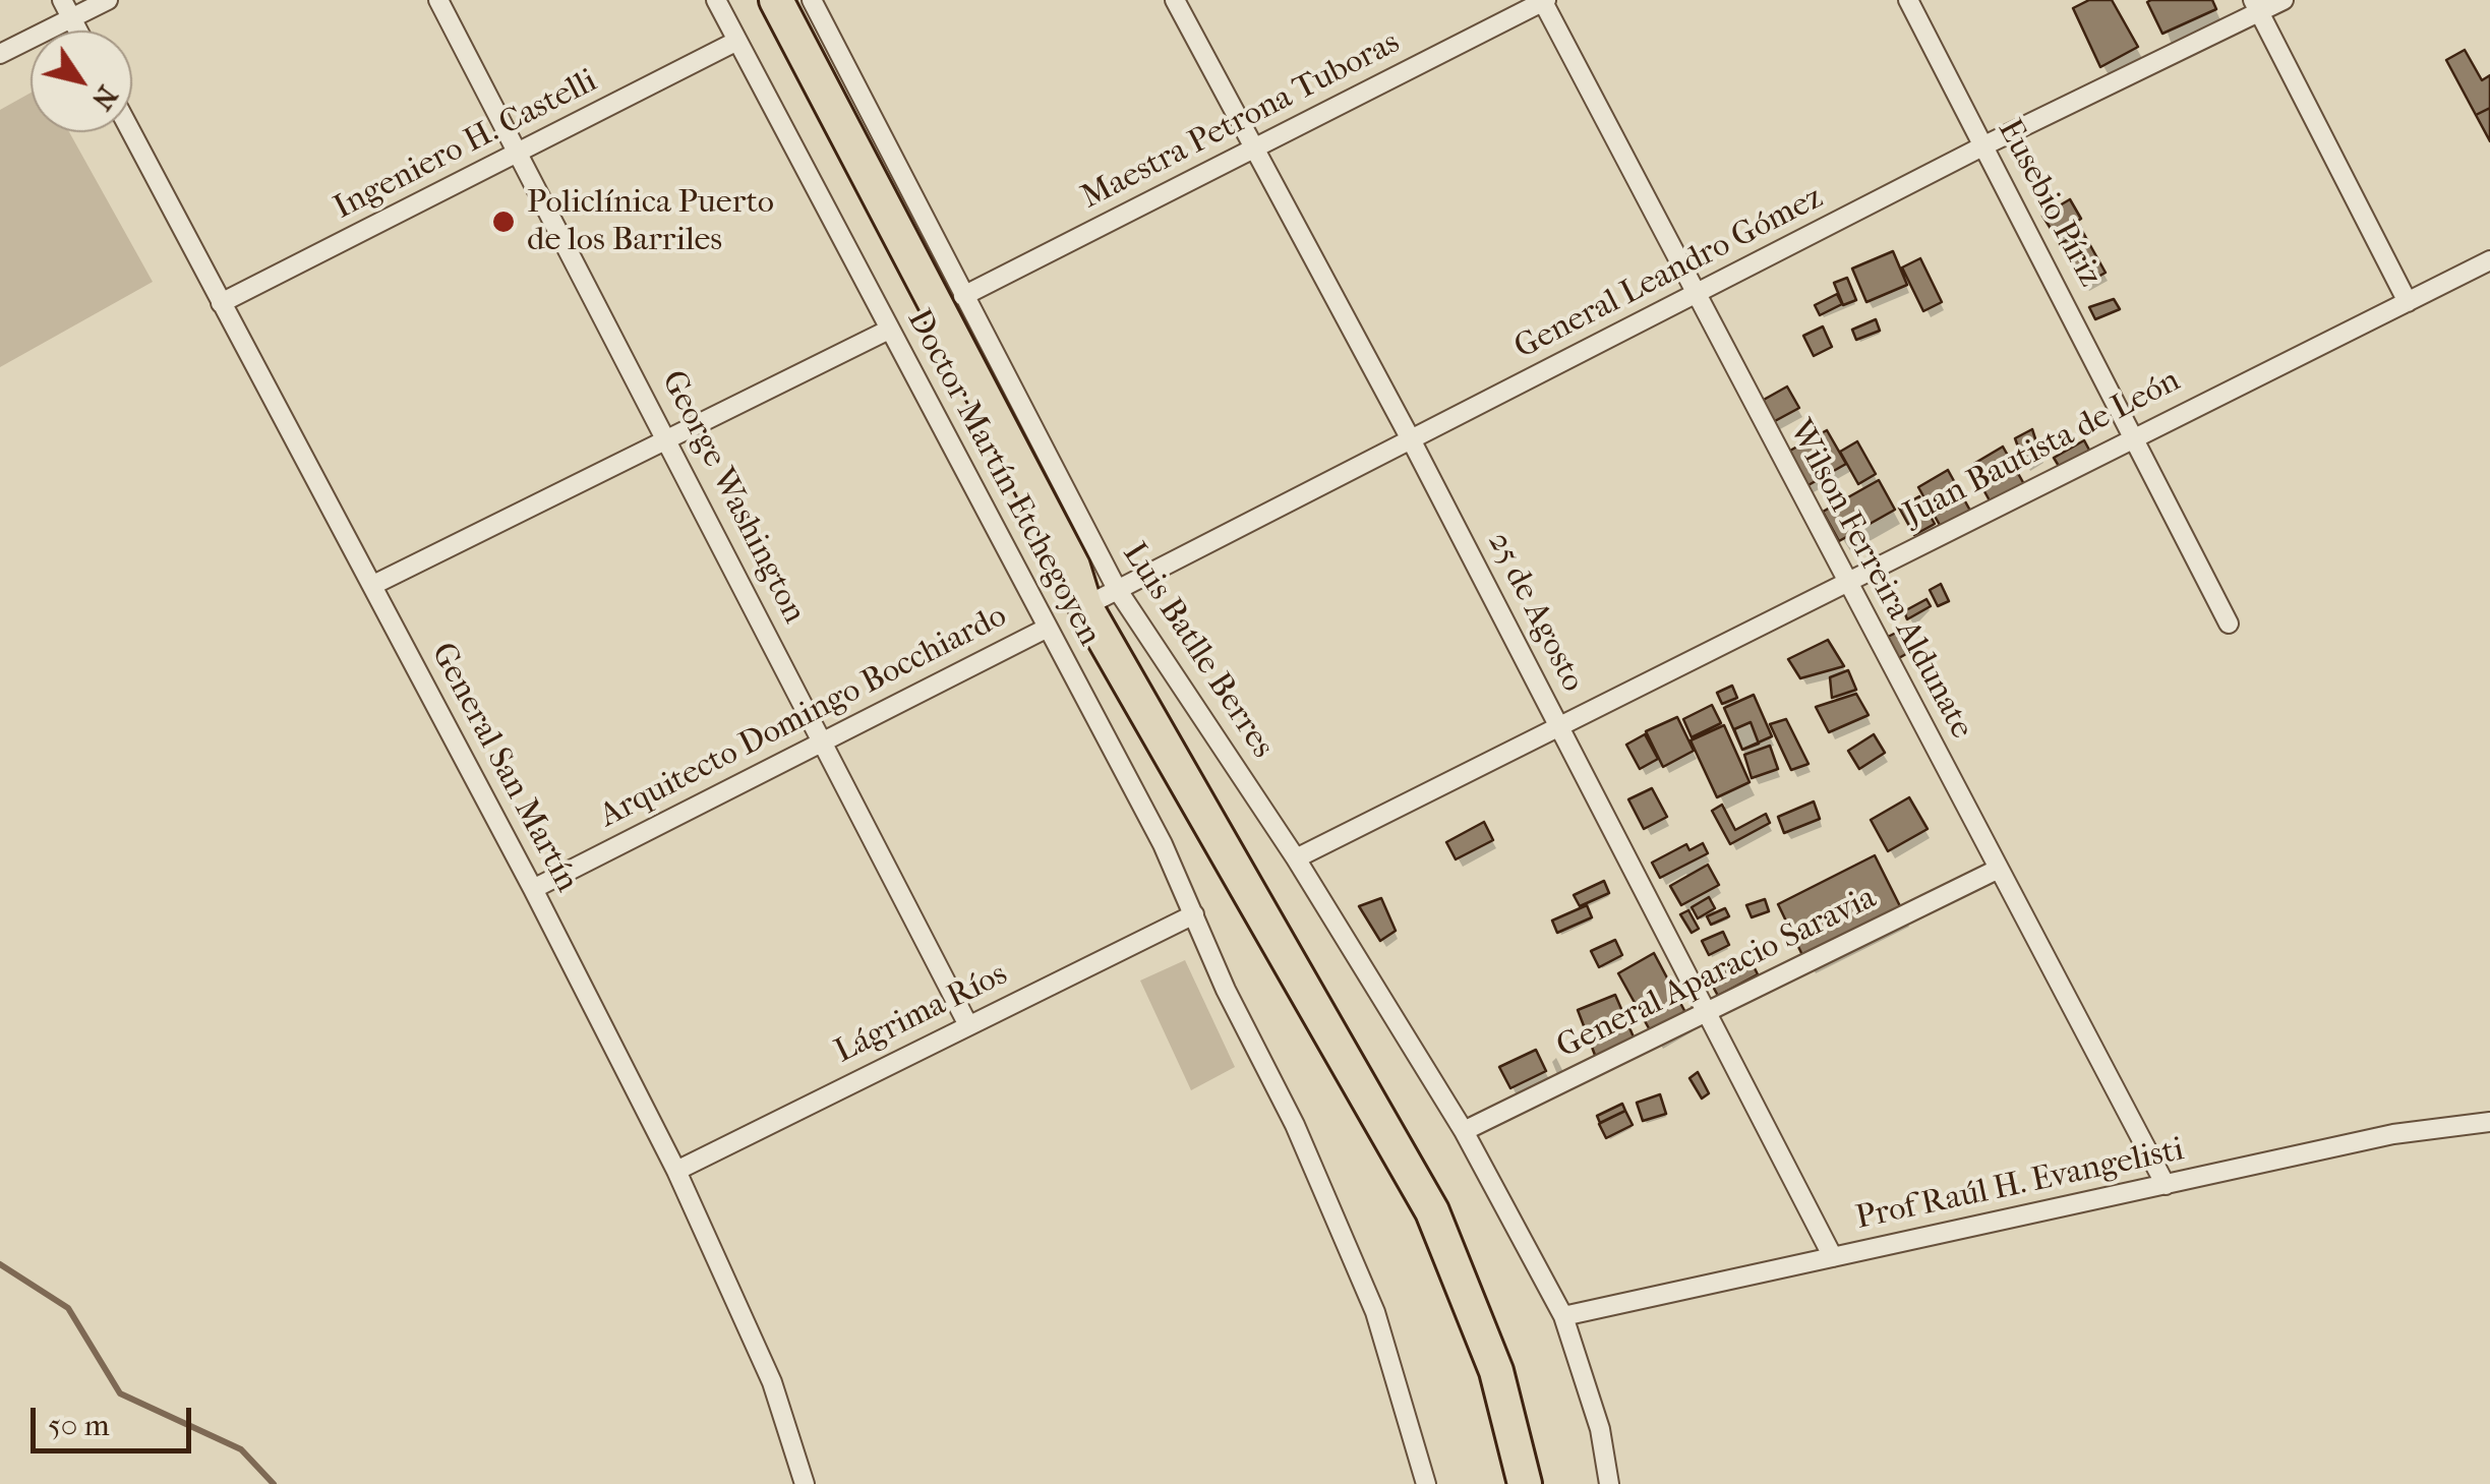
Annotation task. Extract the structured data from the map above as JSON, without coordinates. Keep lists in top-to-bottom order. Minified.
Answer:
{"streets":{"street":["Maestra Petrona Tuboras","Ingeniero H. Castelli","Eusebio Píriz","General Leandro Gómez","Juan Bautista de León","Doctor Martín Etchegoyen","George Washington","Wilson Ferreira Aldunate","25 de Agosto","Luis Batlle Berres","Arquitecto Domingo Bocchiardo","General San Martín","General Aparacio Saravia","Lágrima Ríos","Prof Raúl H. Evangelisti"]},"crossings":[["Maestra Petrona Tuboras","Wilson Ferreira Aldunate"],["Maestra Petrona Tuboras","25 de Agosto"],["Maestra Petrona Tuboras","Luis Batlle Berres"],["Ingeniero H. Castelli","Doctor Martín Etchegoyen"],["Ingeniero H. Castelli","George Washington"],["Ingeniero H. Castelli","General San Martín"],["Eusebio Píriz","General Leandro Gómez"],["Eusebio Píriz","Juan Bautista de León"],["General Leandro Gómez","Wilson Ferreira Aldunate"],["General Leandro Gómez","25 de Agosto"],["General Leandro Gómez","Luis Batlle Berres"],["Juan Bautista de León","Wilson Ferreira Aldunate"],["Juan Bautista de León","25 de Agosto"],["Juan Bautista de León","Luis Batlle Berres"],["Doctor Martín Etchegoyen","Arquitecto Domingo Bocchiardo"],["Doctor Martín Etchegoyen","Lágrima Ríos"],["George Washington","Arquitecto Domingo Bocchiardo"],["George Washington","Lágrima Ríos"],["Wilson Ferreira Aldunate","General Aparacio Saravia"],["Wilson Ferreira Aldunate","Prof Raúl H. Evangelisti"],["25 de Agosto","General Aparacio Saravia"],["25 de Agosto","Prof Raúl H. Evangelisti"],["Luis Batlle Berres","General Aparacio Saravia"],["Luis Batlle Berres","Prof Raúl H. Evangelisti"],["Arquitecto Domingo Bocchiardo","General San Martín"],["General San Martín","Lágrima Ríos"]],"places":["Policlínica Puerto de los Barriles"],"scale_bar":"50 m","north":"bottom right"}
